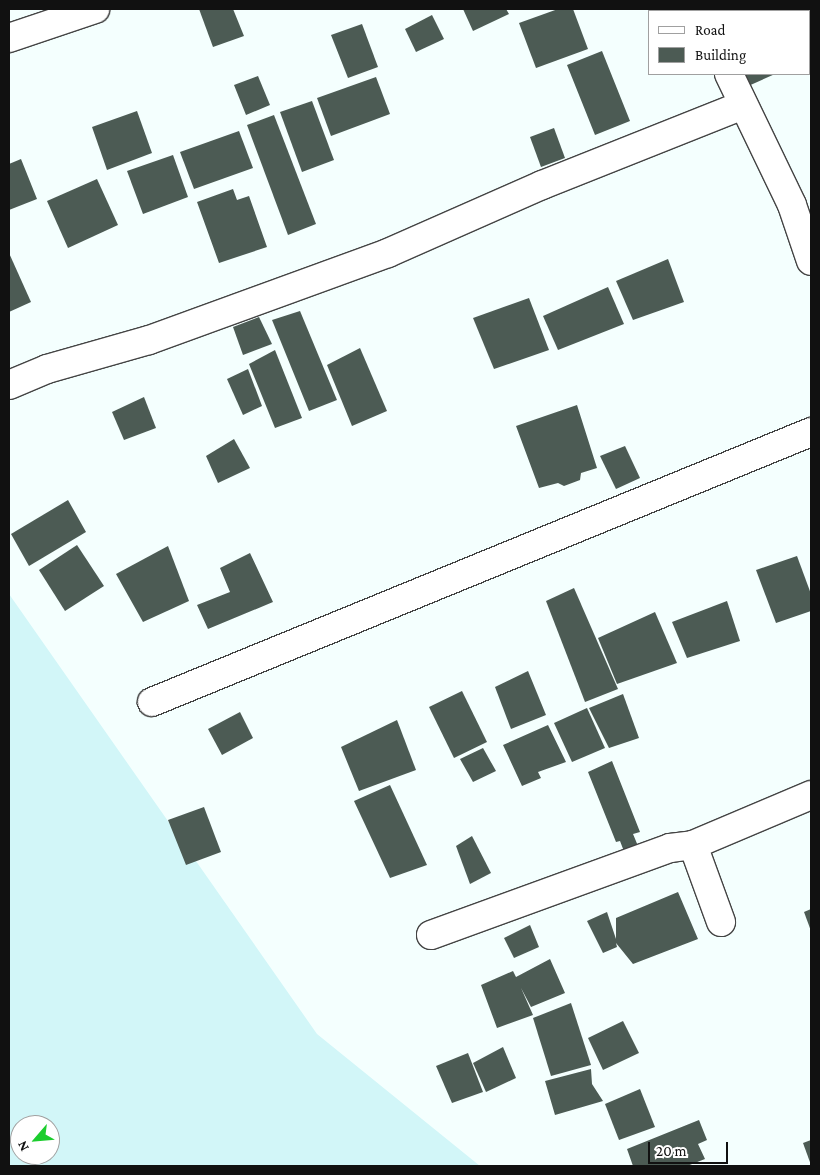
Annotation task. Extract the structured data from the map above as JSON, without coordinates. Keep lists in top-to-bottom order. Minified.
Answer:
{"legend":["Road","Building"],"scale_bar":"20 m","north":"bottom left"}
